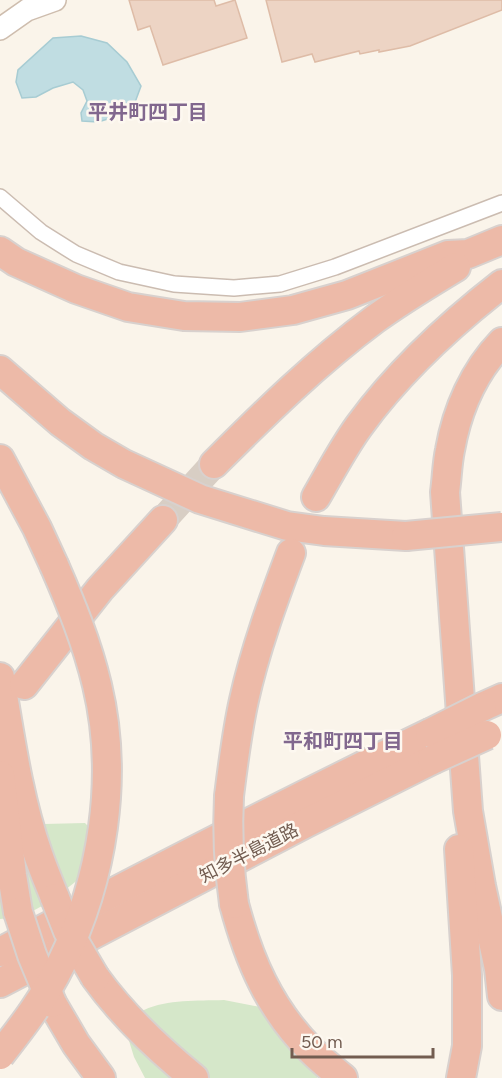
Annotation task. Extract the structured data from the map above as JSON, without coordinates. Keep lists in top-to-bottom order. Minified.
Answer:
{"streets":{"highway":["知多半島道路"]},"districts":["平井町四丁目","平和町四丁目"],"scale_bar":"50 m"}
